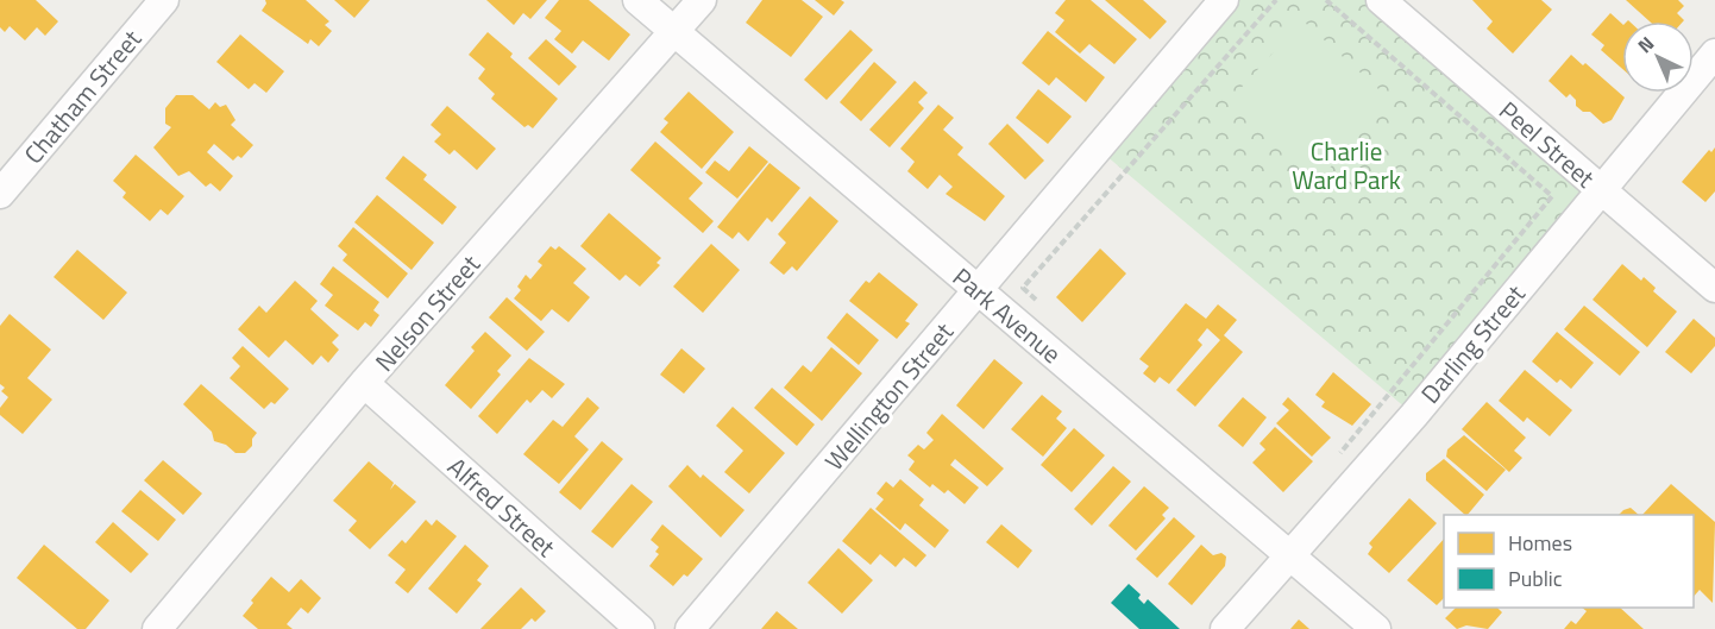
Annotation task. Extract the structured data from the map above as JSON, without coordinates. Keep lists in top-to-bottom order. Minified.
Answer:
{"streets":{"street":["Chatham Street","Peel Street","Nelson Street","Park Avenue","Darling Street","Wellington Street","Alfred Street"]},"crossings":[["Peel Street","Darling Street"],["Nelson Street","Park Avenue"],["Nelson Street","Alfred Street"],["Park Avenue","Darling Street"],["Park Avenue","Wellington Street"]],"parks":["Charlie Ward Park"],"legend":["Homes","Public"],"north":"top left"}
